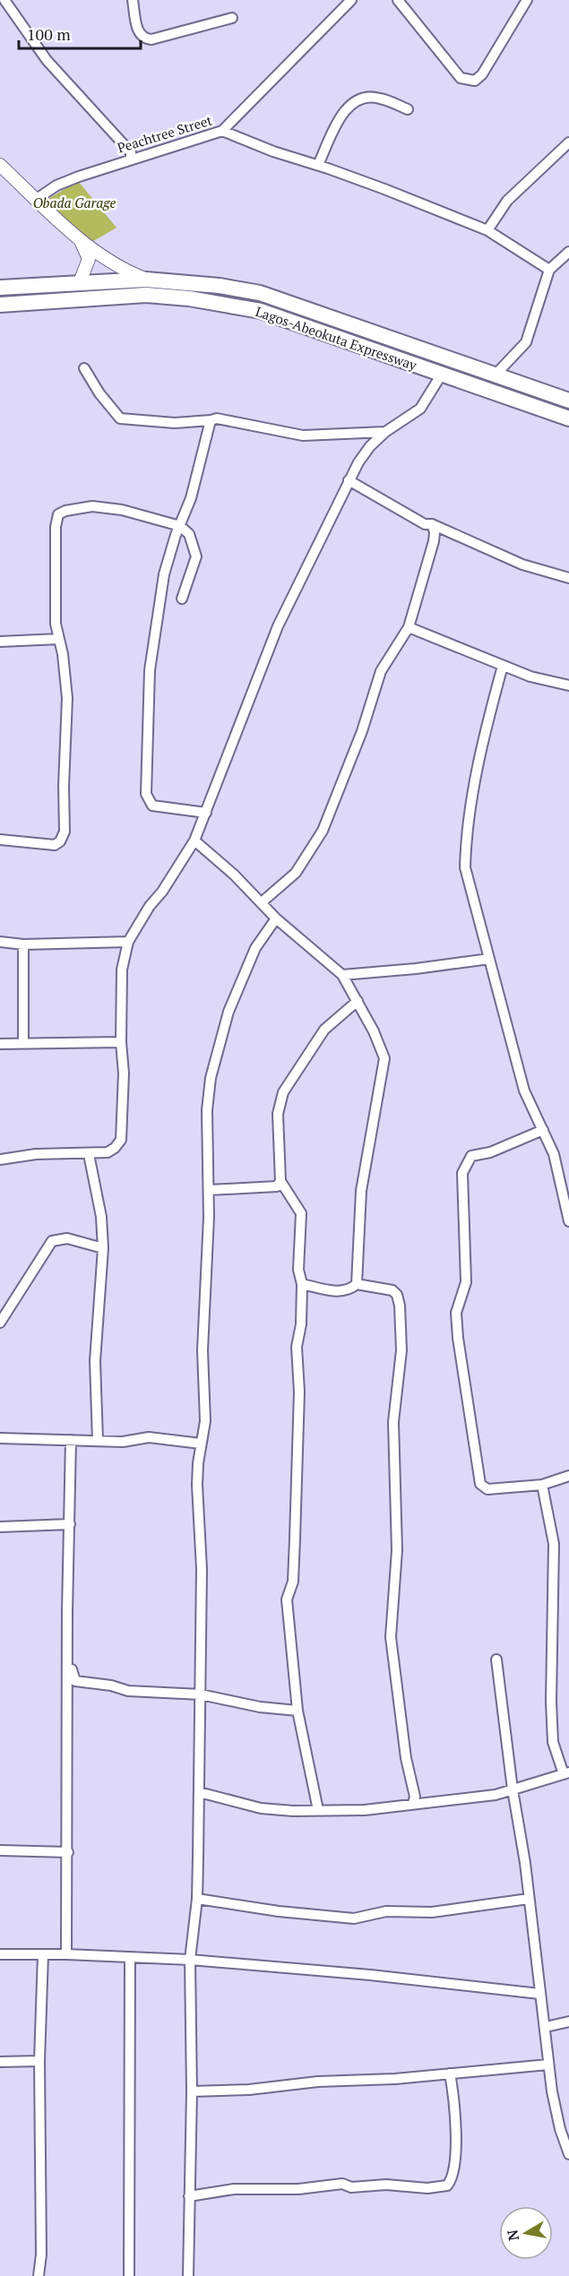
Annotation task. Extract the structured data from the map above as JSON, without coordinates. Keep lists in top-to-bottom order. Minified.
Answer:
{"streets":{"highway":["Lagos-Abeokuta Expressway"],"street":["Peachtree Street"]},"parks":["Obada Garage"],"scale_bar":"100 m","north":"left"}
